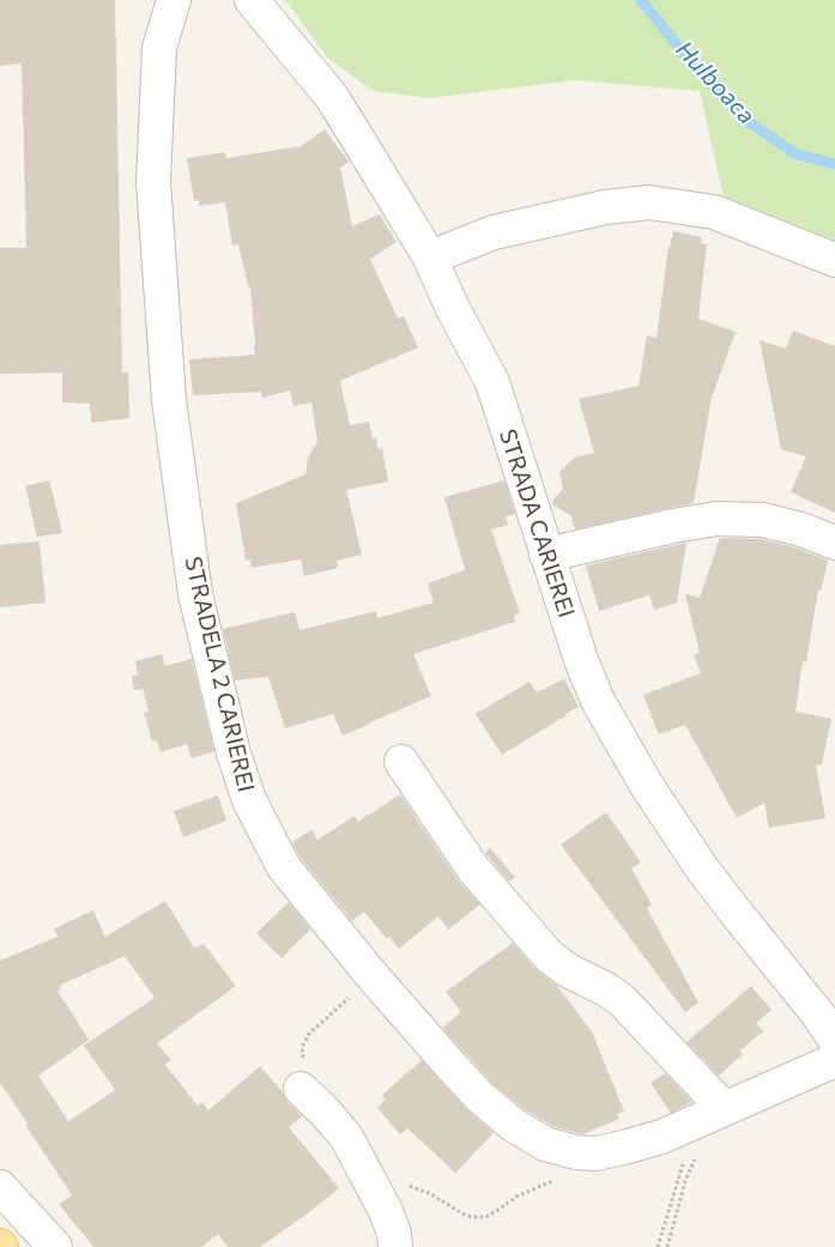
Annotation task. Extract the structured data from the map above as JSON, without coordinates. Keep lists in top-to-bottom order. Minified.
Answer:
{"streets":{"street":["STRADA CARIEREI","STRADELA 2 CARIEREI"]},"water":["Hulboaca"]}
